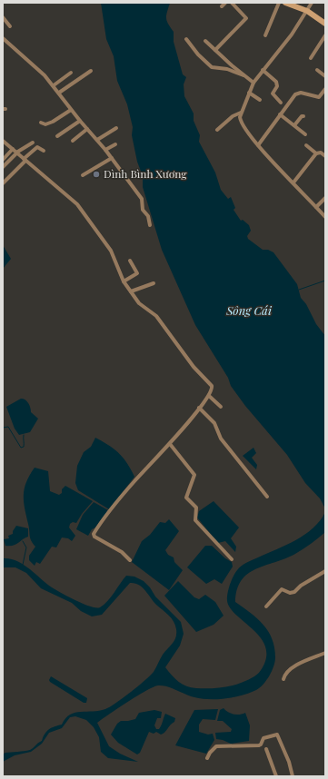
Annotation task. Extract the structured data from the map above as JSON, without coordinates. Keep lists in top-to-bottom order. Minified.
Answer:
{"water":["Sông Cái"],"places":["Đình Bình Xương"]}
